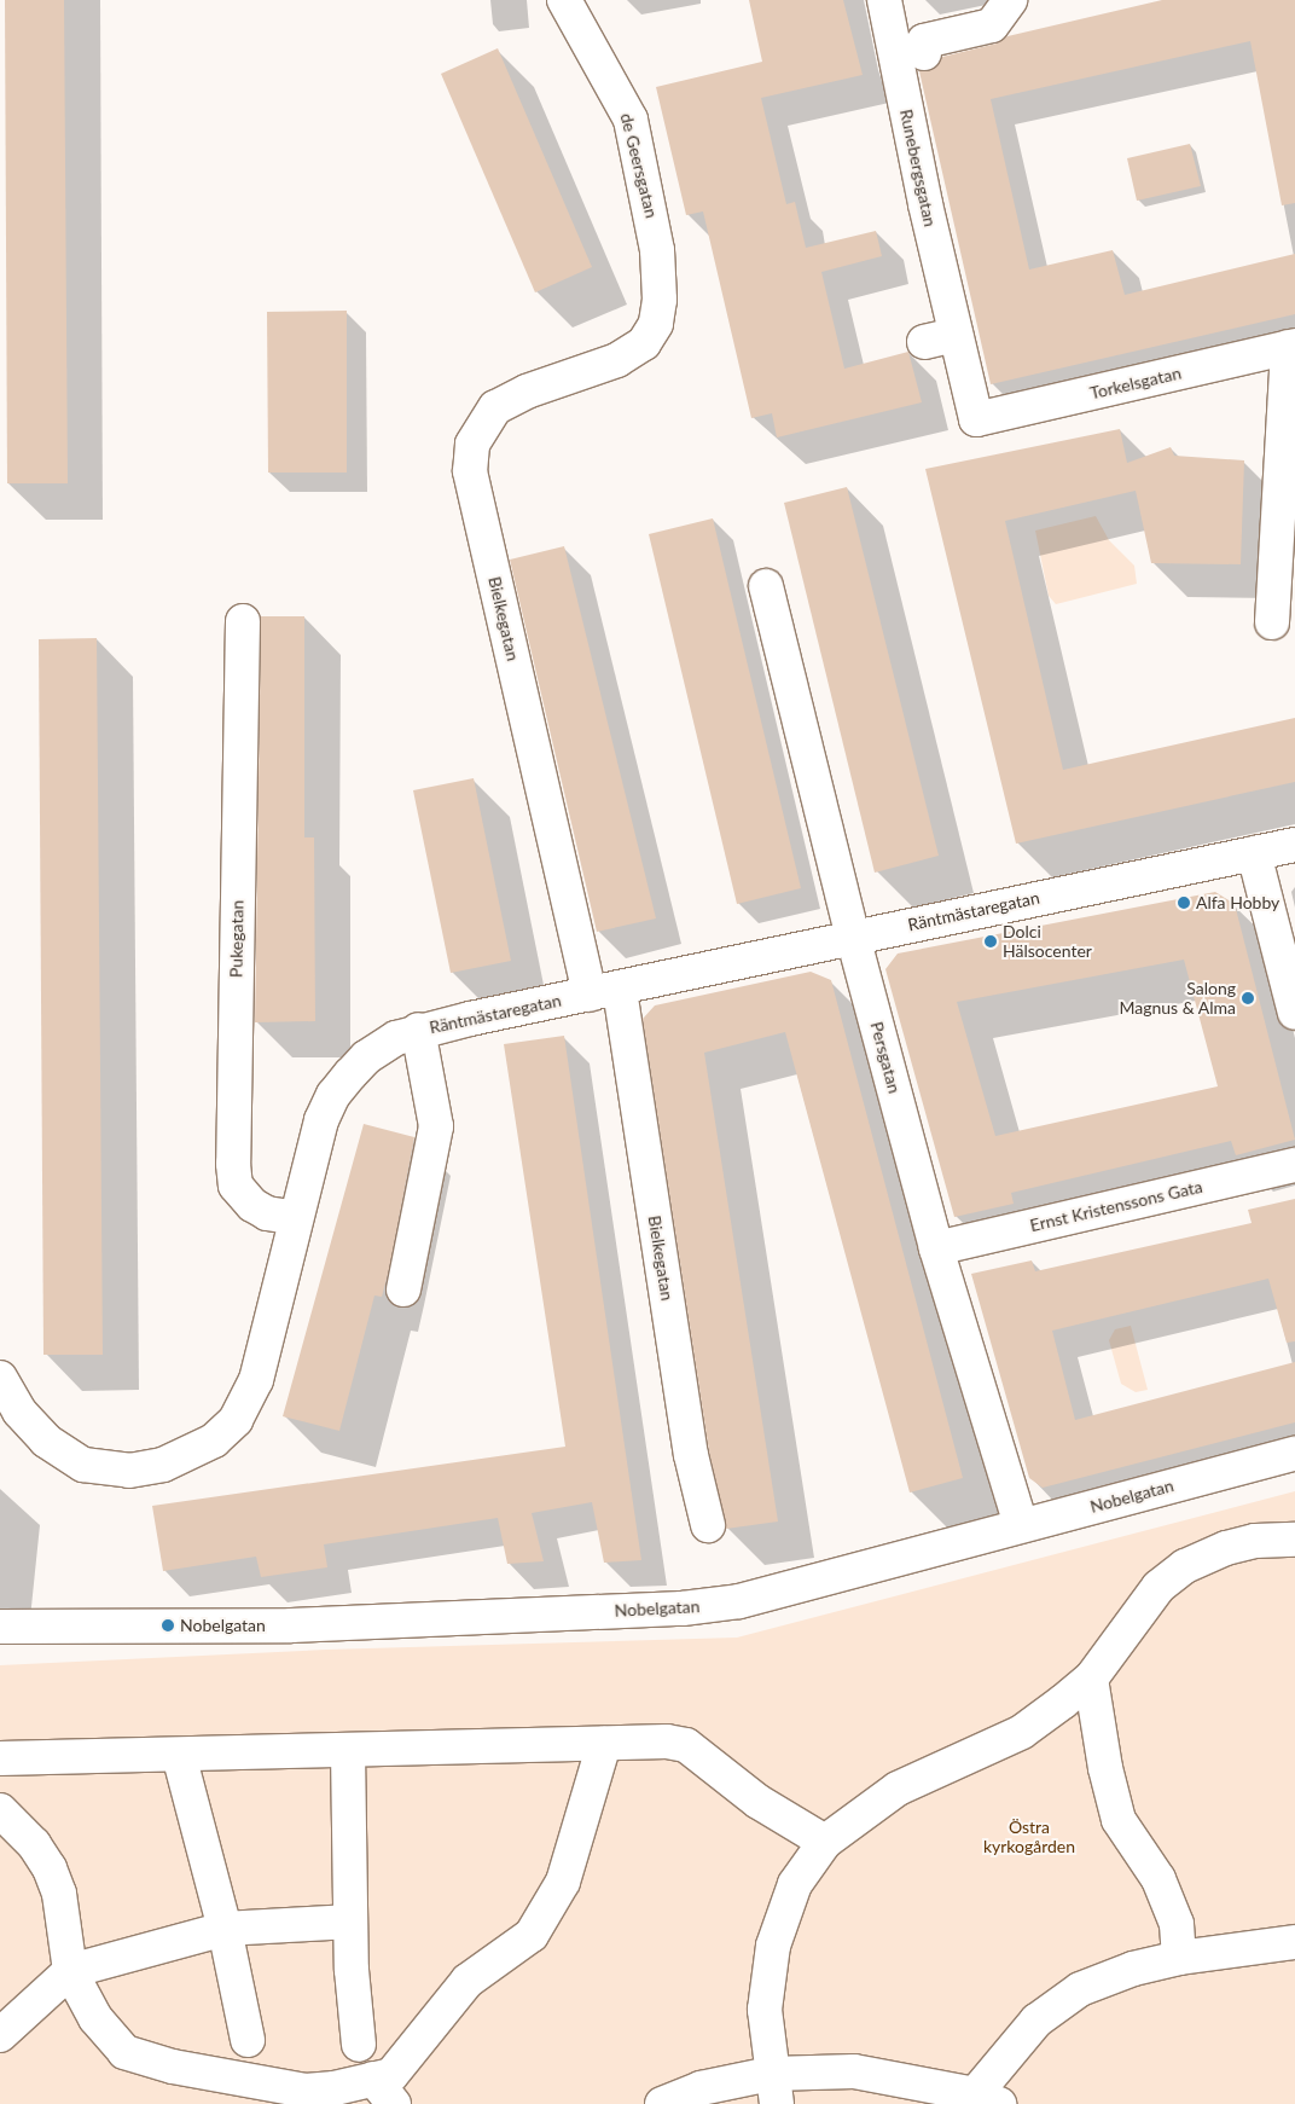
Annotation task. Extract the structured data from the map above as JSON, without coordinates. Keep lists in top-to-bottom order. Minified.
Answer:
{"streets":{"street":["de Geersgatan","Runebergsgatan","Torkelsgatan","Bielkegatan","Räntmästaregatan","Pukegatan","Persgatan","Ernst Kristenssons Gata","Nobelgatan"]},"crossings":[["de Geersgatan","Bielkegatan"],["Runebergsgatan","Torkelsgatan"],["Bielkegatan","Räntmästaregatan"],["Räntmästaregatan","Pukegatan"],["Räntmästaregatan","Persgatan"],["Persgatan","Ernst Kristenssons Gata"],["Persgatan","Nobelgatan"]],"parks":["Östra kyrkogården"],"places":["Alfa Hobby","Dolci Hälsocenter","Salong Magnus & Alma","Nobelgatan"]}
